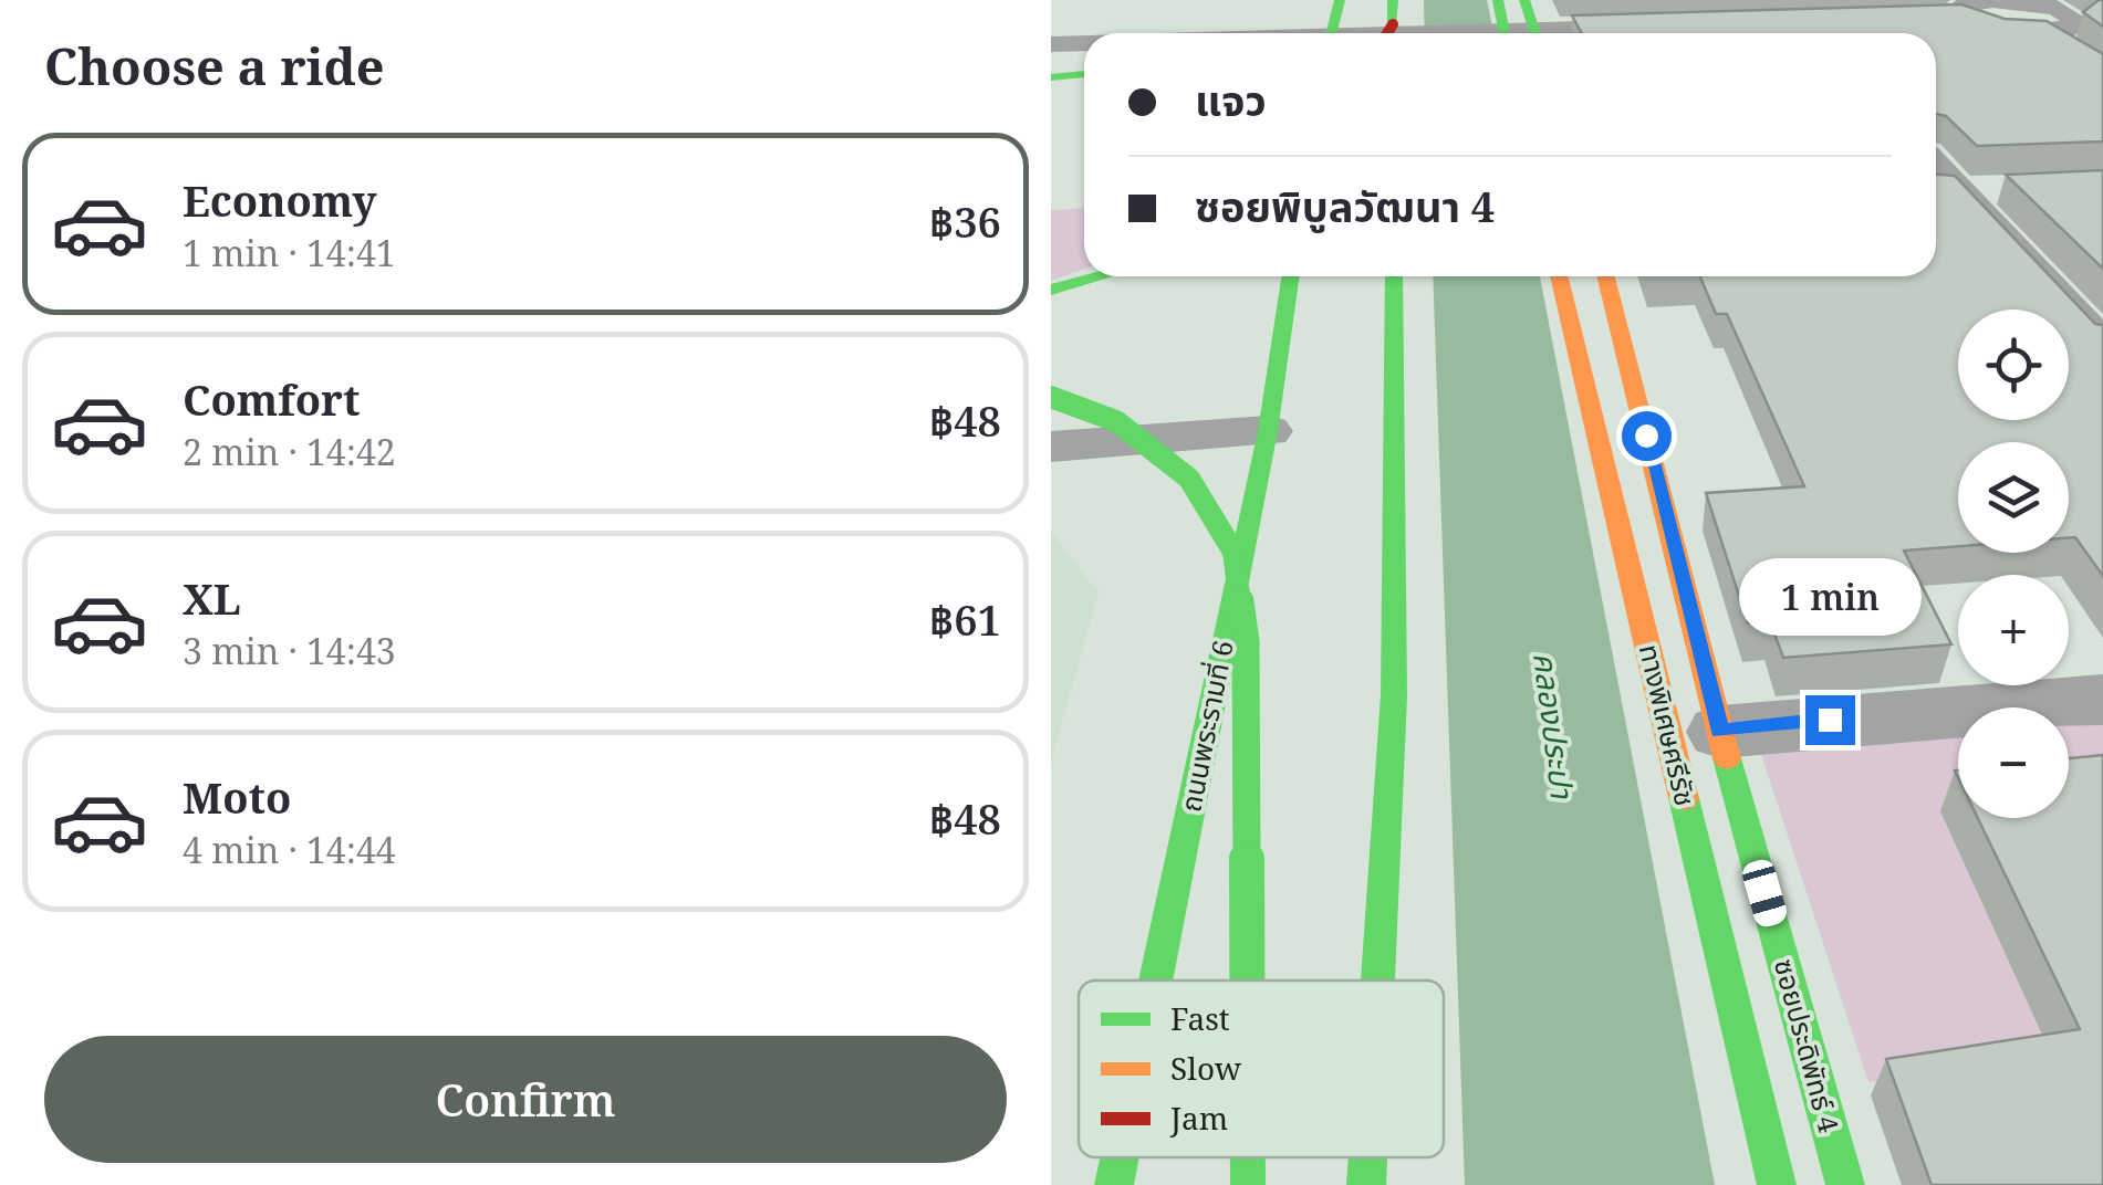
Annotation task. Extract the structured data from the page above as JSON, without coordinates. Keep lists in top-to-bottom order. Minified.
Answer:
{"streets":{"main road":["ทางพิเศษศรีรัช","ถนนพระรามที่ 6","ซอยประดิพัทธ์ 4"]},"water":["คลองประปา"],"legend":["Fast","Slow","Jam"],"page":{"heading":"Choose a ride","banner":["แจว","ซอยพิบูลวัฒนา 4"],"list":[{"name":"Economy","note":"1 min · 14:41","value":"฿36"},{"name":"Comfort","note":"2 min · 14:42","value":"฿48"},{"name":"XL","note":"3 min · 14:43","value":"฿61"},{"name":"Moto","note":"4 min · 14:44","value":"฿48"}],"map_buttons":["+","−"],"bubble":"1 min","buttons":"Confirm"}}
